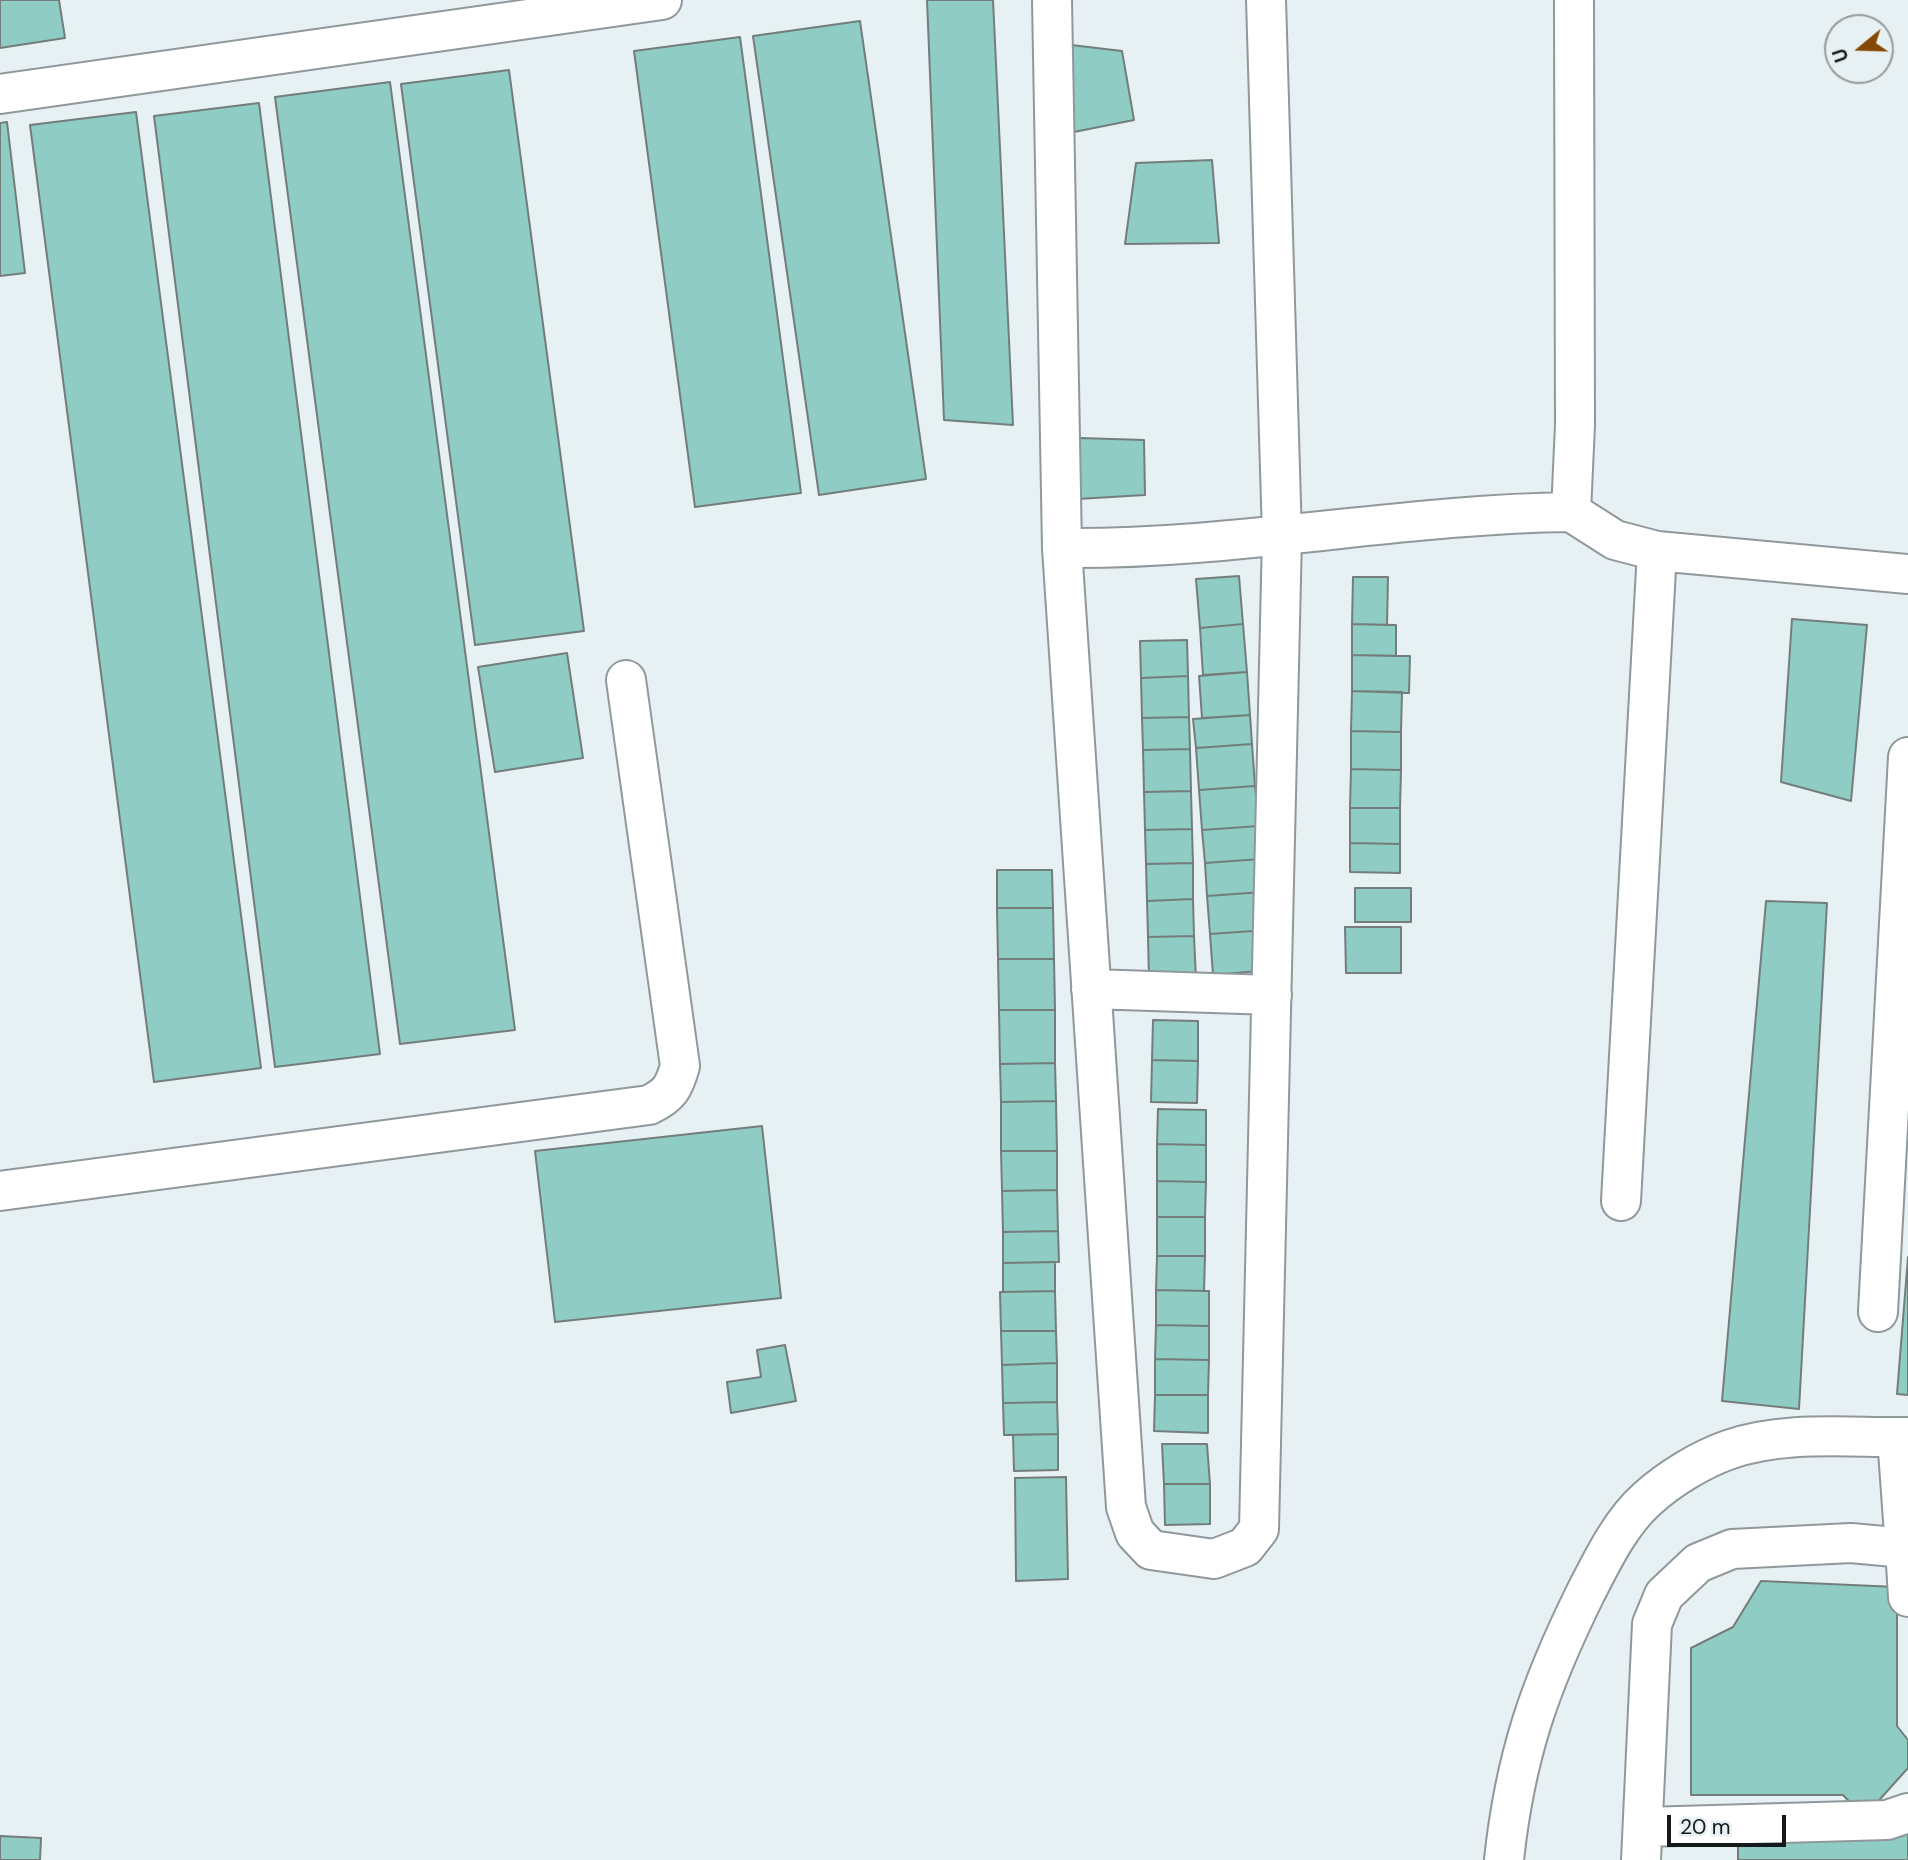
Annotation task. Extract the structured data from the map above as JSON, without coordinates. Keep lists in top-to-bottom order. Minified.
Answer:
{"scale_bar":"20 m","north":"left"}
